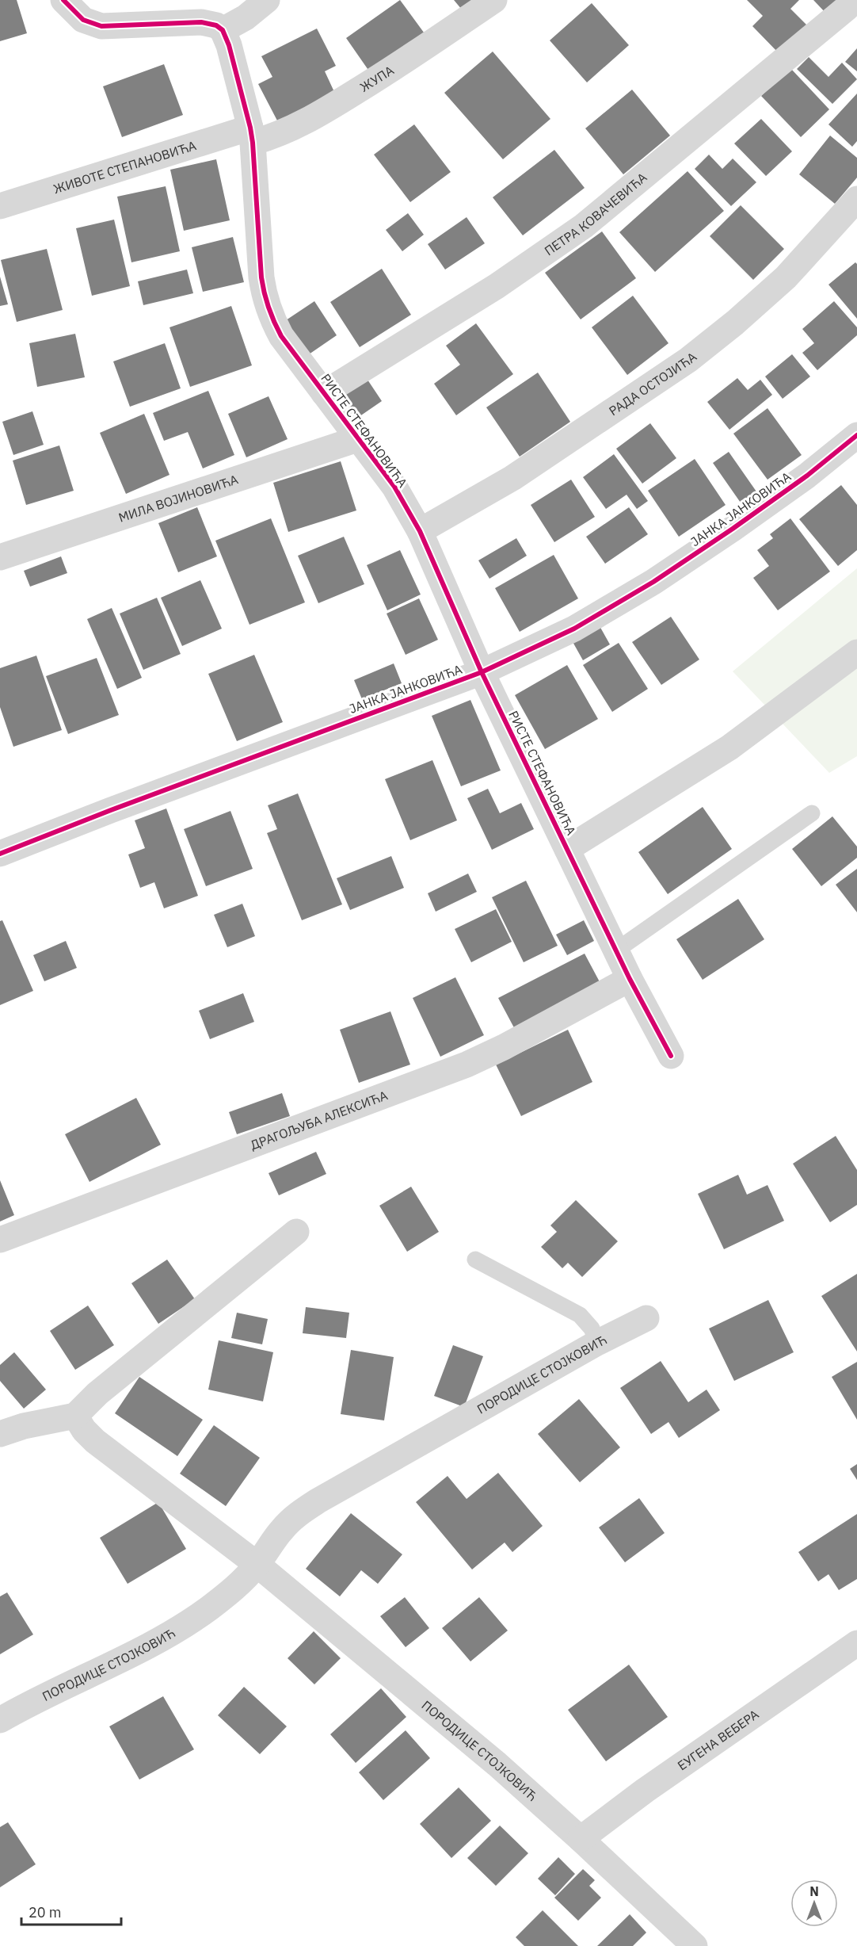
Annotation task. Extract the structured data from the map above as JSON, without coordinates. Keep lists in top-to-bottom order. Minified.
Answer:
{"streets":{"street":["ЖУПА","ЖИВОТЕ СТЕПАНОВИЋА","ПЕТРА КОВАЧЕВИЋА","РАДА ОСТОЈИЋА","РИСТЕ СТЕФАНОВИЋА","МИЛА ВОЈИНОВИЋА","ЈАНКА ЈАНКОВИЋА","ДРАГОЉУБА АЛЕКСИЋА","ПОРОДИЦЕ СТОЈКОВИЋ","ЕУГЕНА ВЕБЕРА"]},"crossings":[["ЖУПА","ЖИВОТЕ СТЕПАНОВИЋА"],["ЖУПА","РИСТЕ СТЕФАНОВИЋА"],["ЖИВОТЕ СТЕПАНОВИЋА","РИСТЕ СТЕФАНОВИЋА"],["ПЕТРА КОВАЧЕВИЋА","РИСТЕ СТЕФАНОВИЋА"],["РАДА ОСТОЈИЋА","РИСТЕ СТЕФАНОВИЋА"],["РИСТЕ СТЕФАНОВИЋА","МИЛА ВОЈИНОВИЋА"],["РИСТЕ СТЕФАНОВИЋА","ЈАНКА ЈАНКОВИЋА"],["РИСТЕ СТЕФАНОВИЋА","ДРАГОЉУБА АЛЕКСИЋА"],["ПОРОДИЦЕ СТОЈКОВИЋ","ЕУГЕНА ВЕБЕРА"]],"scale_bar":"20 m","north":"top"}
